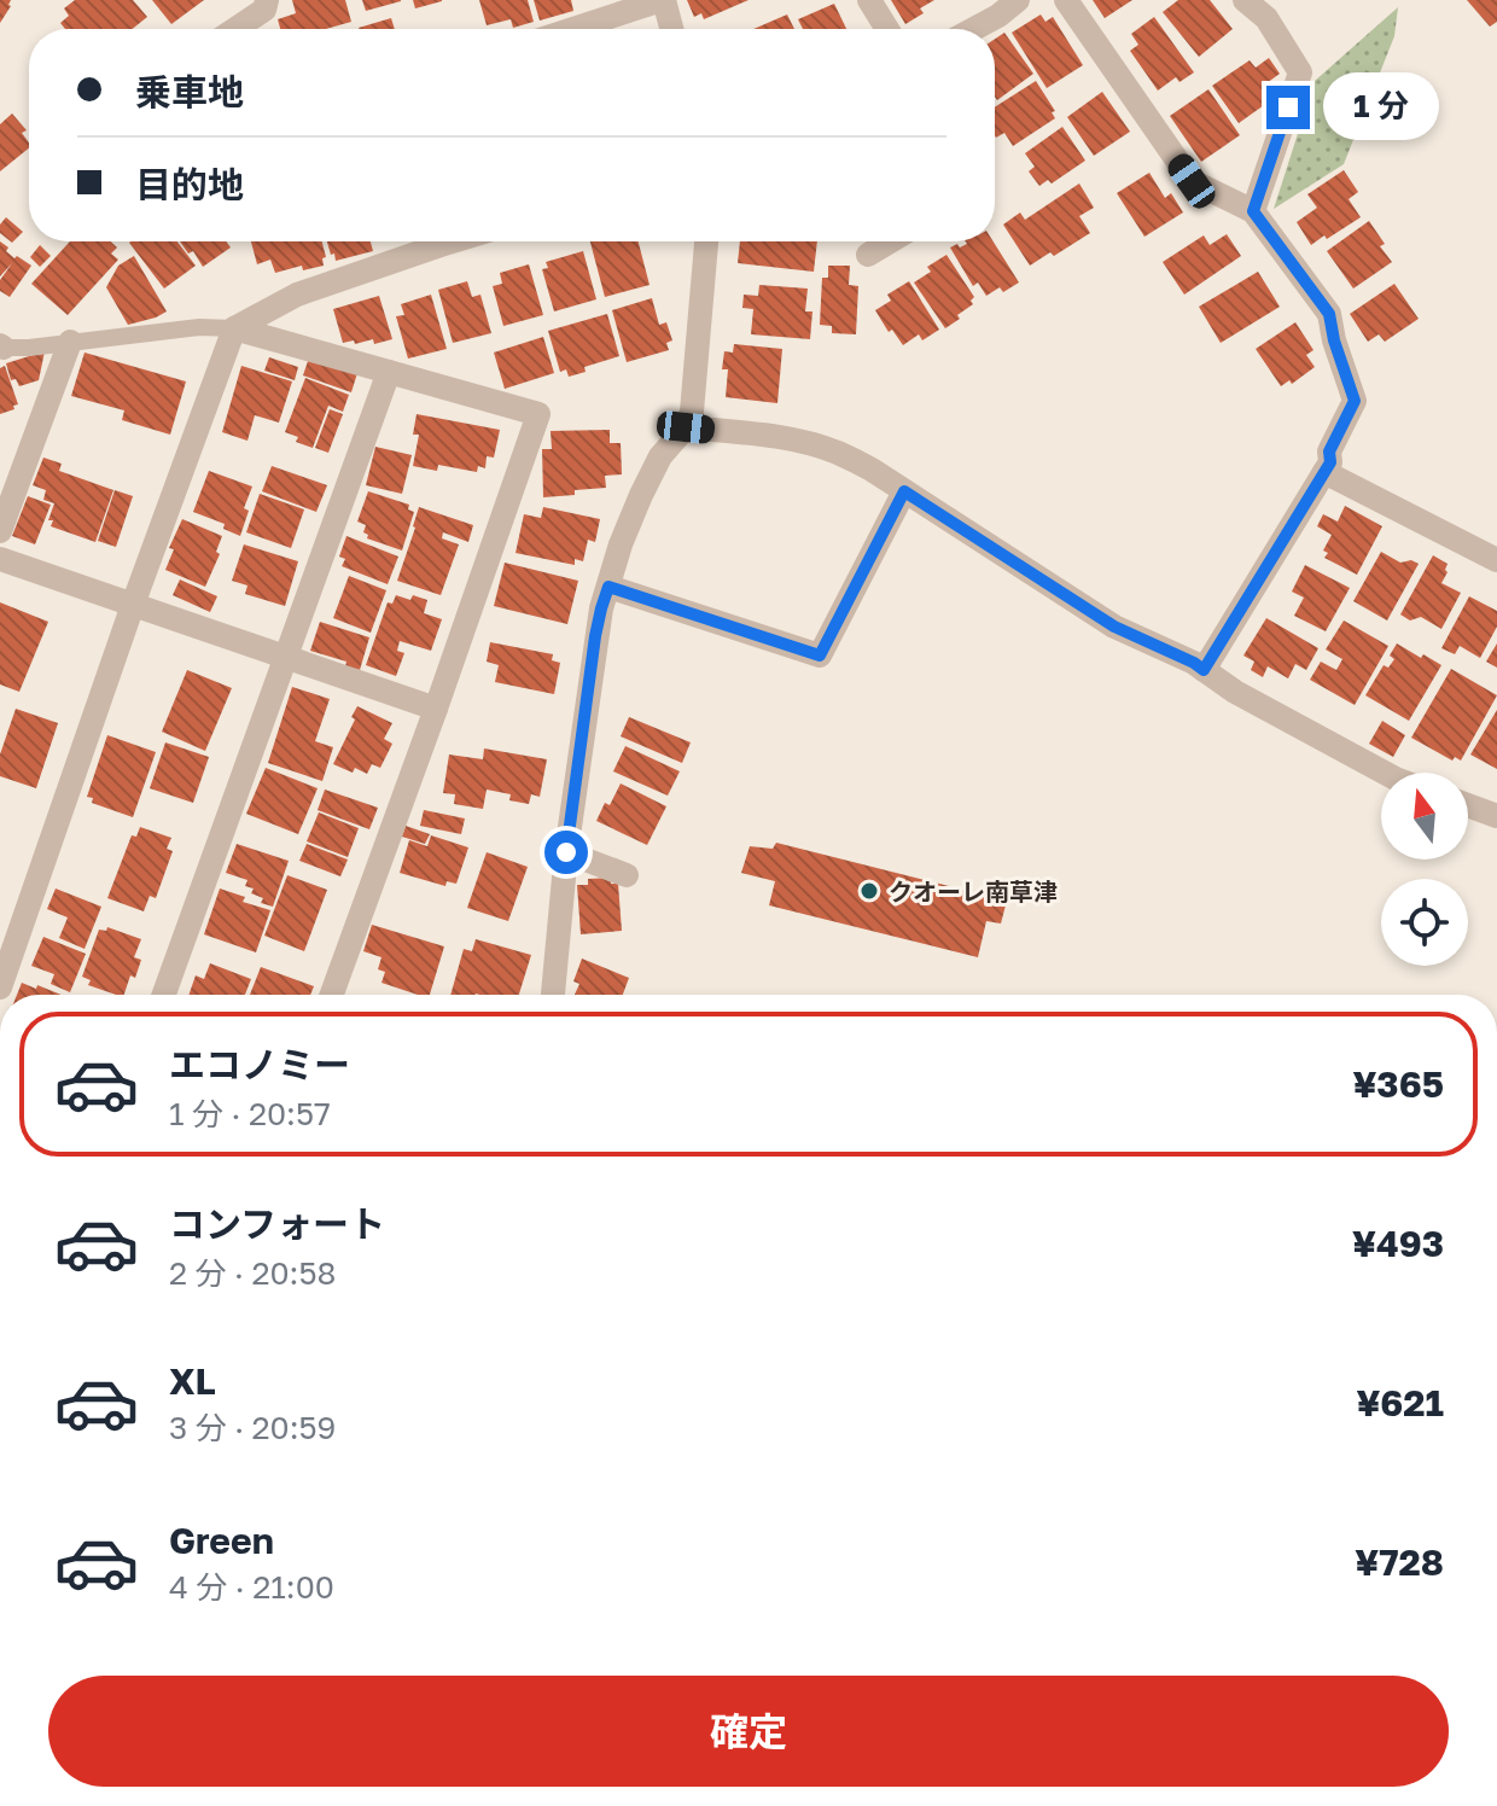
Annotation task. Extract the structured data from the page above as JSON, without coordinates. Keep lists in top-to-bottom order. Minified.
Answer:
{"places":["クオーレ南草津"],"north":"top","page":{"banner":["乗車地","目的地"],"bubble":"1 分","list":[{"name":"エコノミー","note":"1 分 · 20:57","value":"¥365"},{"name":"コンフォート","note":"2 分 · 20:58","value":"¥493"},{"name":"XL","note":"3 分 · 20:59","value":"¥621"},{"name":"Green","note":"4 分 · 21:00","value":"¥728"}],"buttons":"確定"}}
